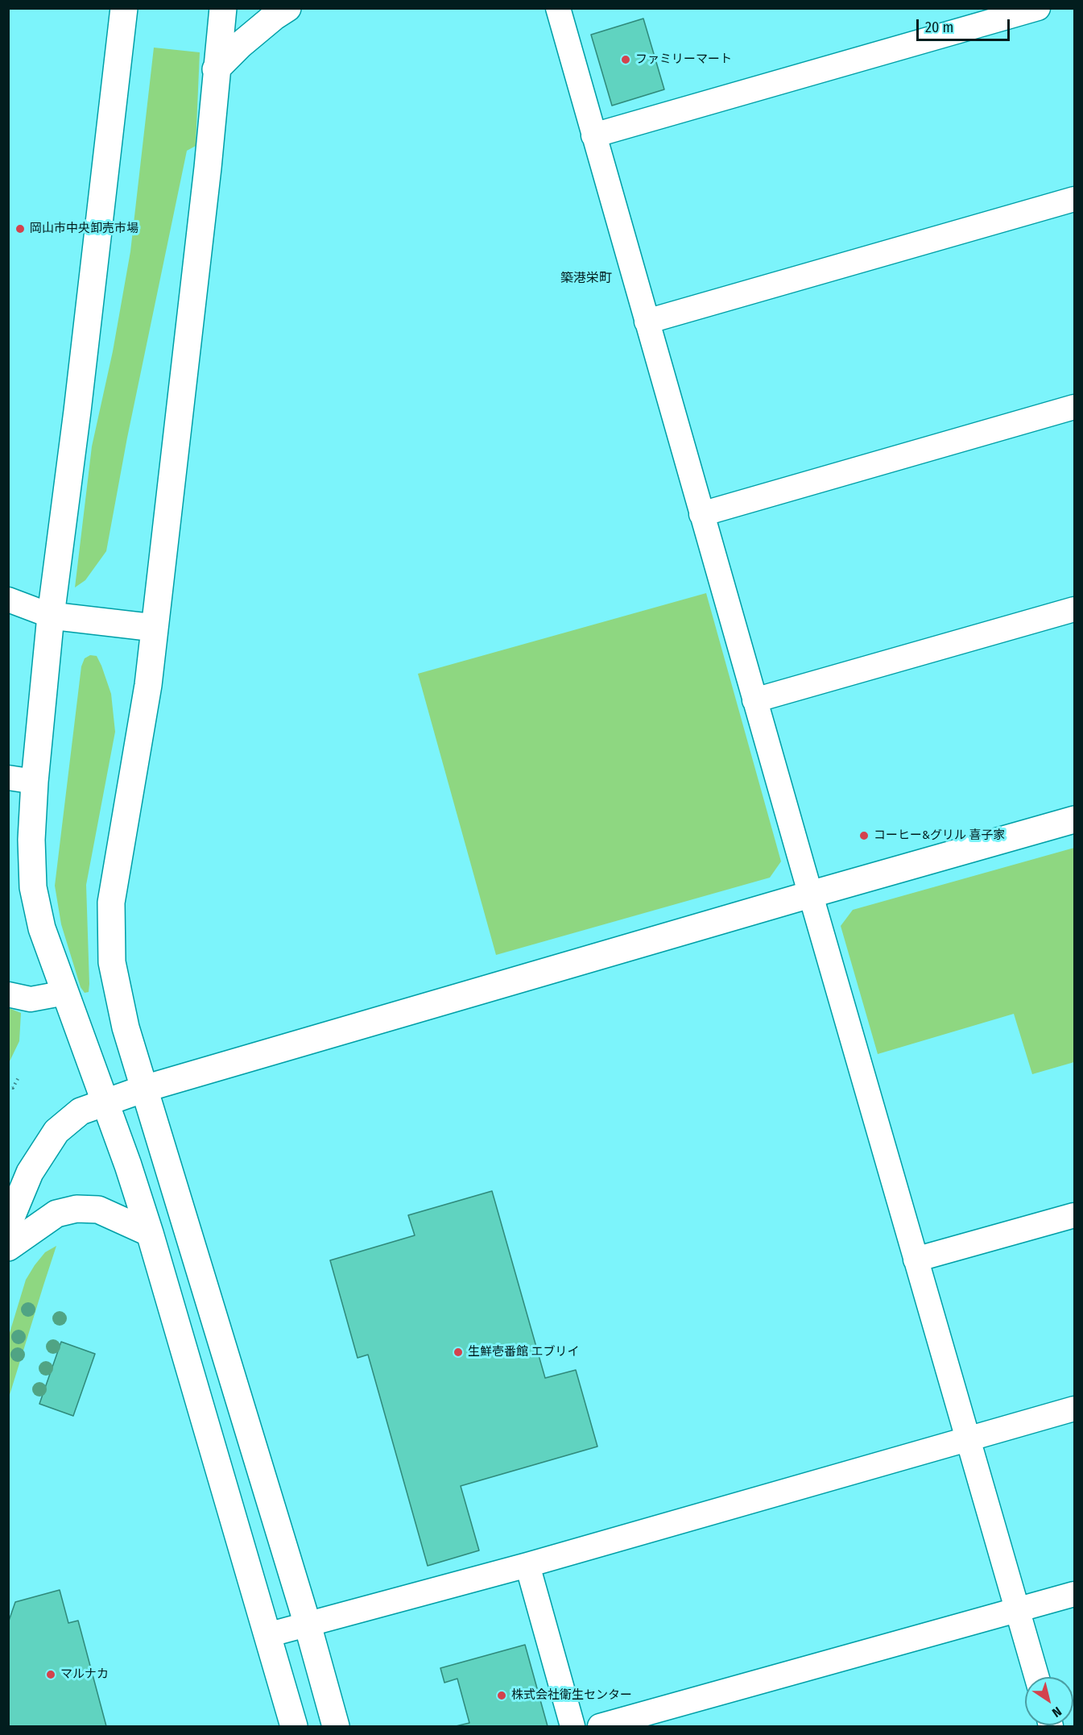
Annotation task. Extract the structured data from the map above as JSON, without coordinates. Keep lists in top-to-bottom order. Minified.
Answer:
{"districts":["築港栄町"],"places":["ファミリーマート","岡山市中央卸売市場","コーヒー&グリル 喜子家","生鮮壱番館 エブリイ","マルナカ","株式会社衛生センター"],"scale_bar":"20 m","north":"bottom right"}
